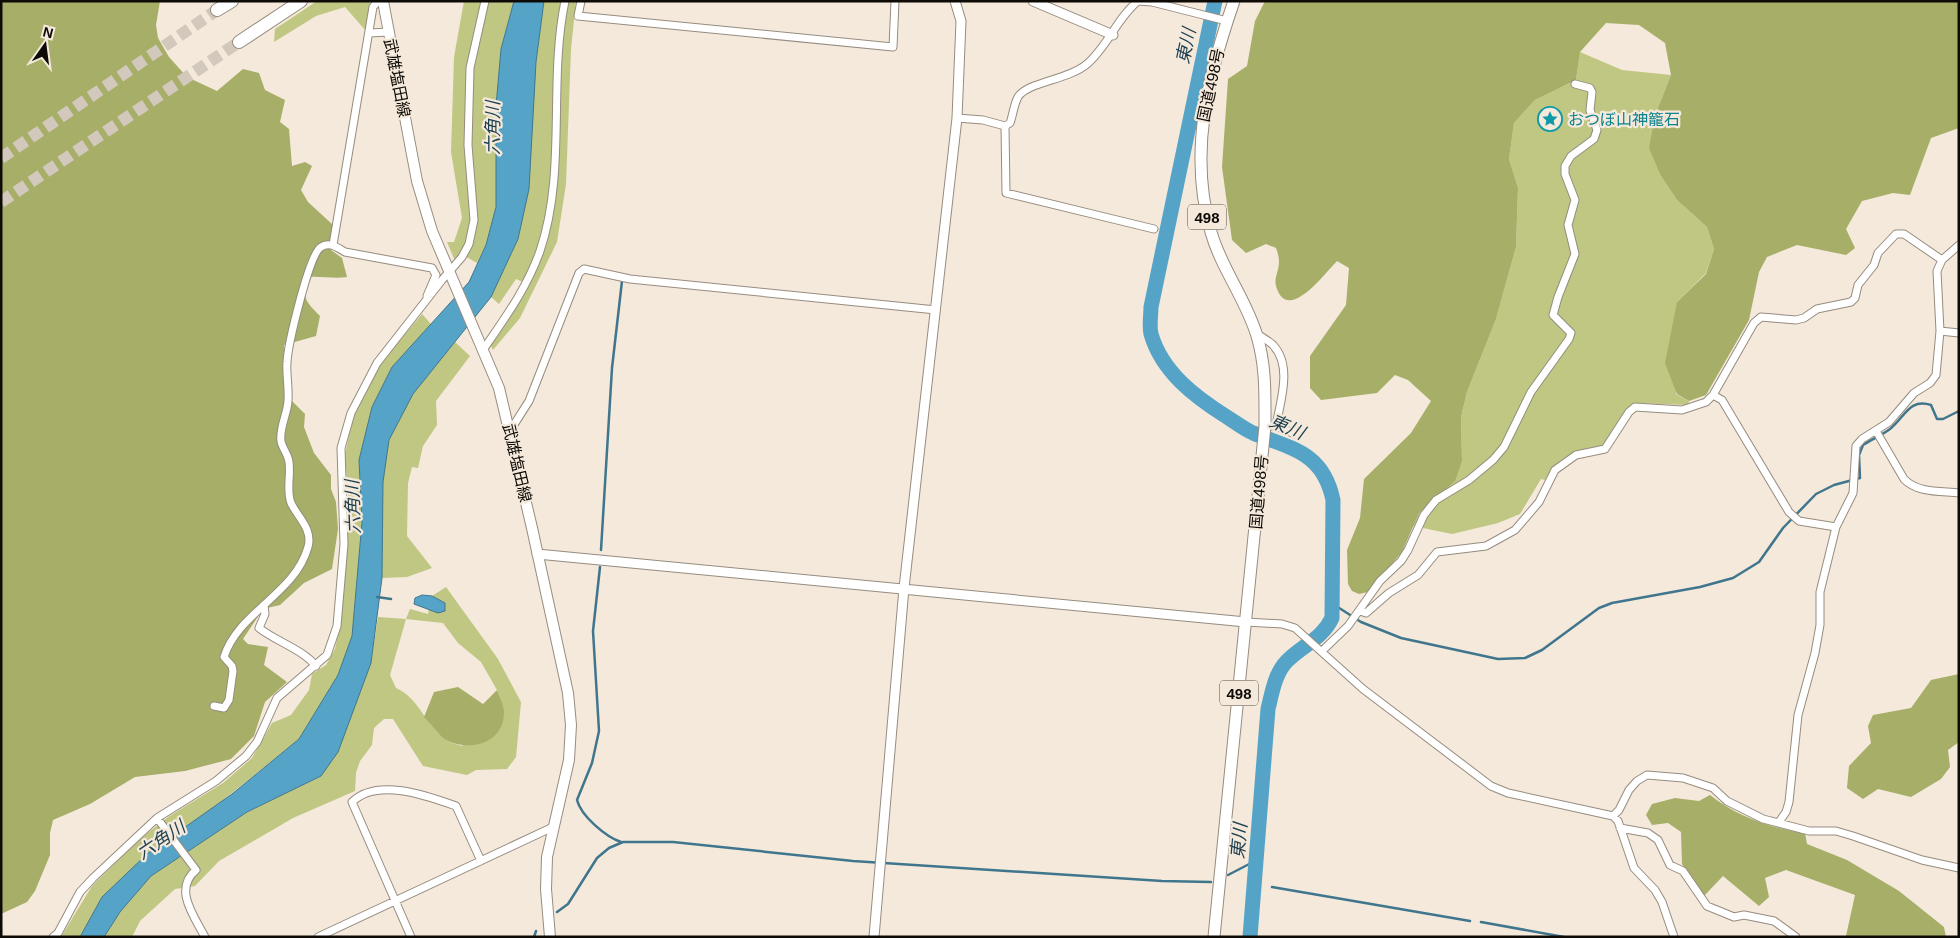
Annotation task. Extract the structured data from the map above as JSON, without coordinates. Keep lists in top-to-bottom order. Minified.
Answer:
{"streets":{"highway":["国道498号","498"],"main road":["武雄塩田線"]},"water":["東川","六角川"],"places":{"place":["おつぼ山神籠石"]},"north":"top"}
